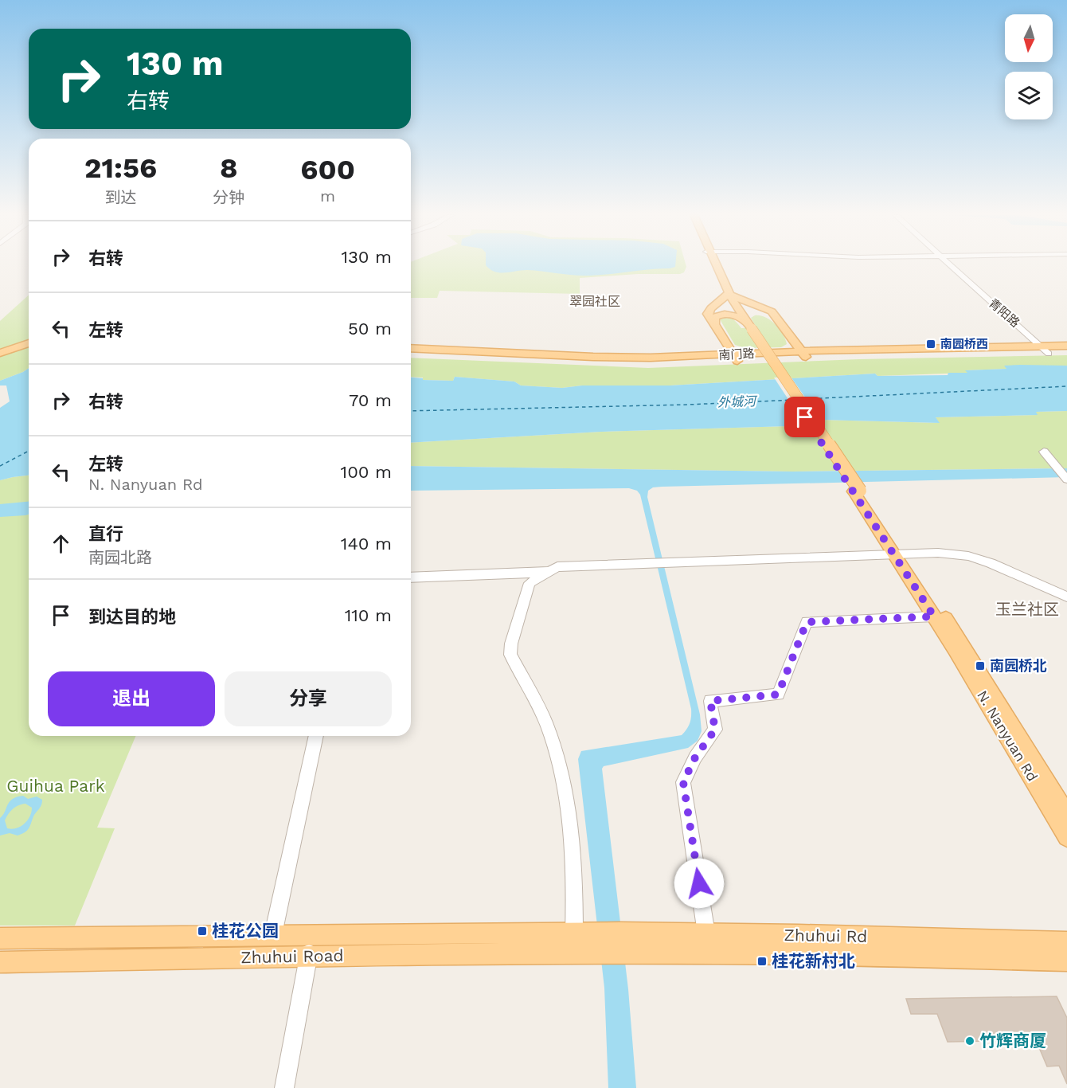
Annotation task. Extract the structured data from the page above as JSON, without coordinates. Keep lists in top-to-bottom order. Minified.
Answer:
{"streets":{"main road":["南门路","N. Nanyuan Rd","Zhuhui Rd","Zhuhui Road"],"street":["青阳路"]},"crossings":[["青阳路","南门路"],["Zhuhui Rd","Zhuhui Road"]],"districts":["翠园社区","玉兰社区"],"water":["外城河"],"parks":["Guihua Park"],"places":{"transit":["南园桥西","南园桥北","桂花公园","桂花新村北"],"other":["竹辉商厦"]},"north":"bottom","page":{"turn":["130 m","右转"],"eta":["21:56","到达","8","分钟","600","m"],"list":[{"name":"右转","value":"130 m"},{"name":"左转","value":"50 m"},{"name":"右转","value":"70 m"},{"name":"左转","note":"N. Nanyuan Rd","value":"100 m"},{"name":"直行","note":"南园北路","value":"140 m"},{"name":"到达目的地","value":"110 m"}],"buttons":["退出","分享"]}}
